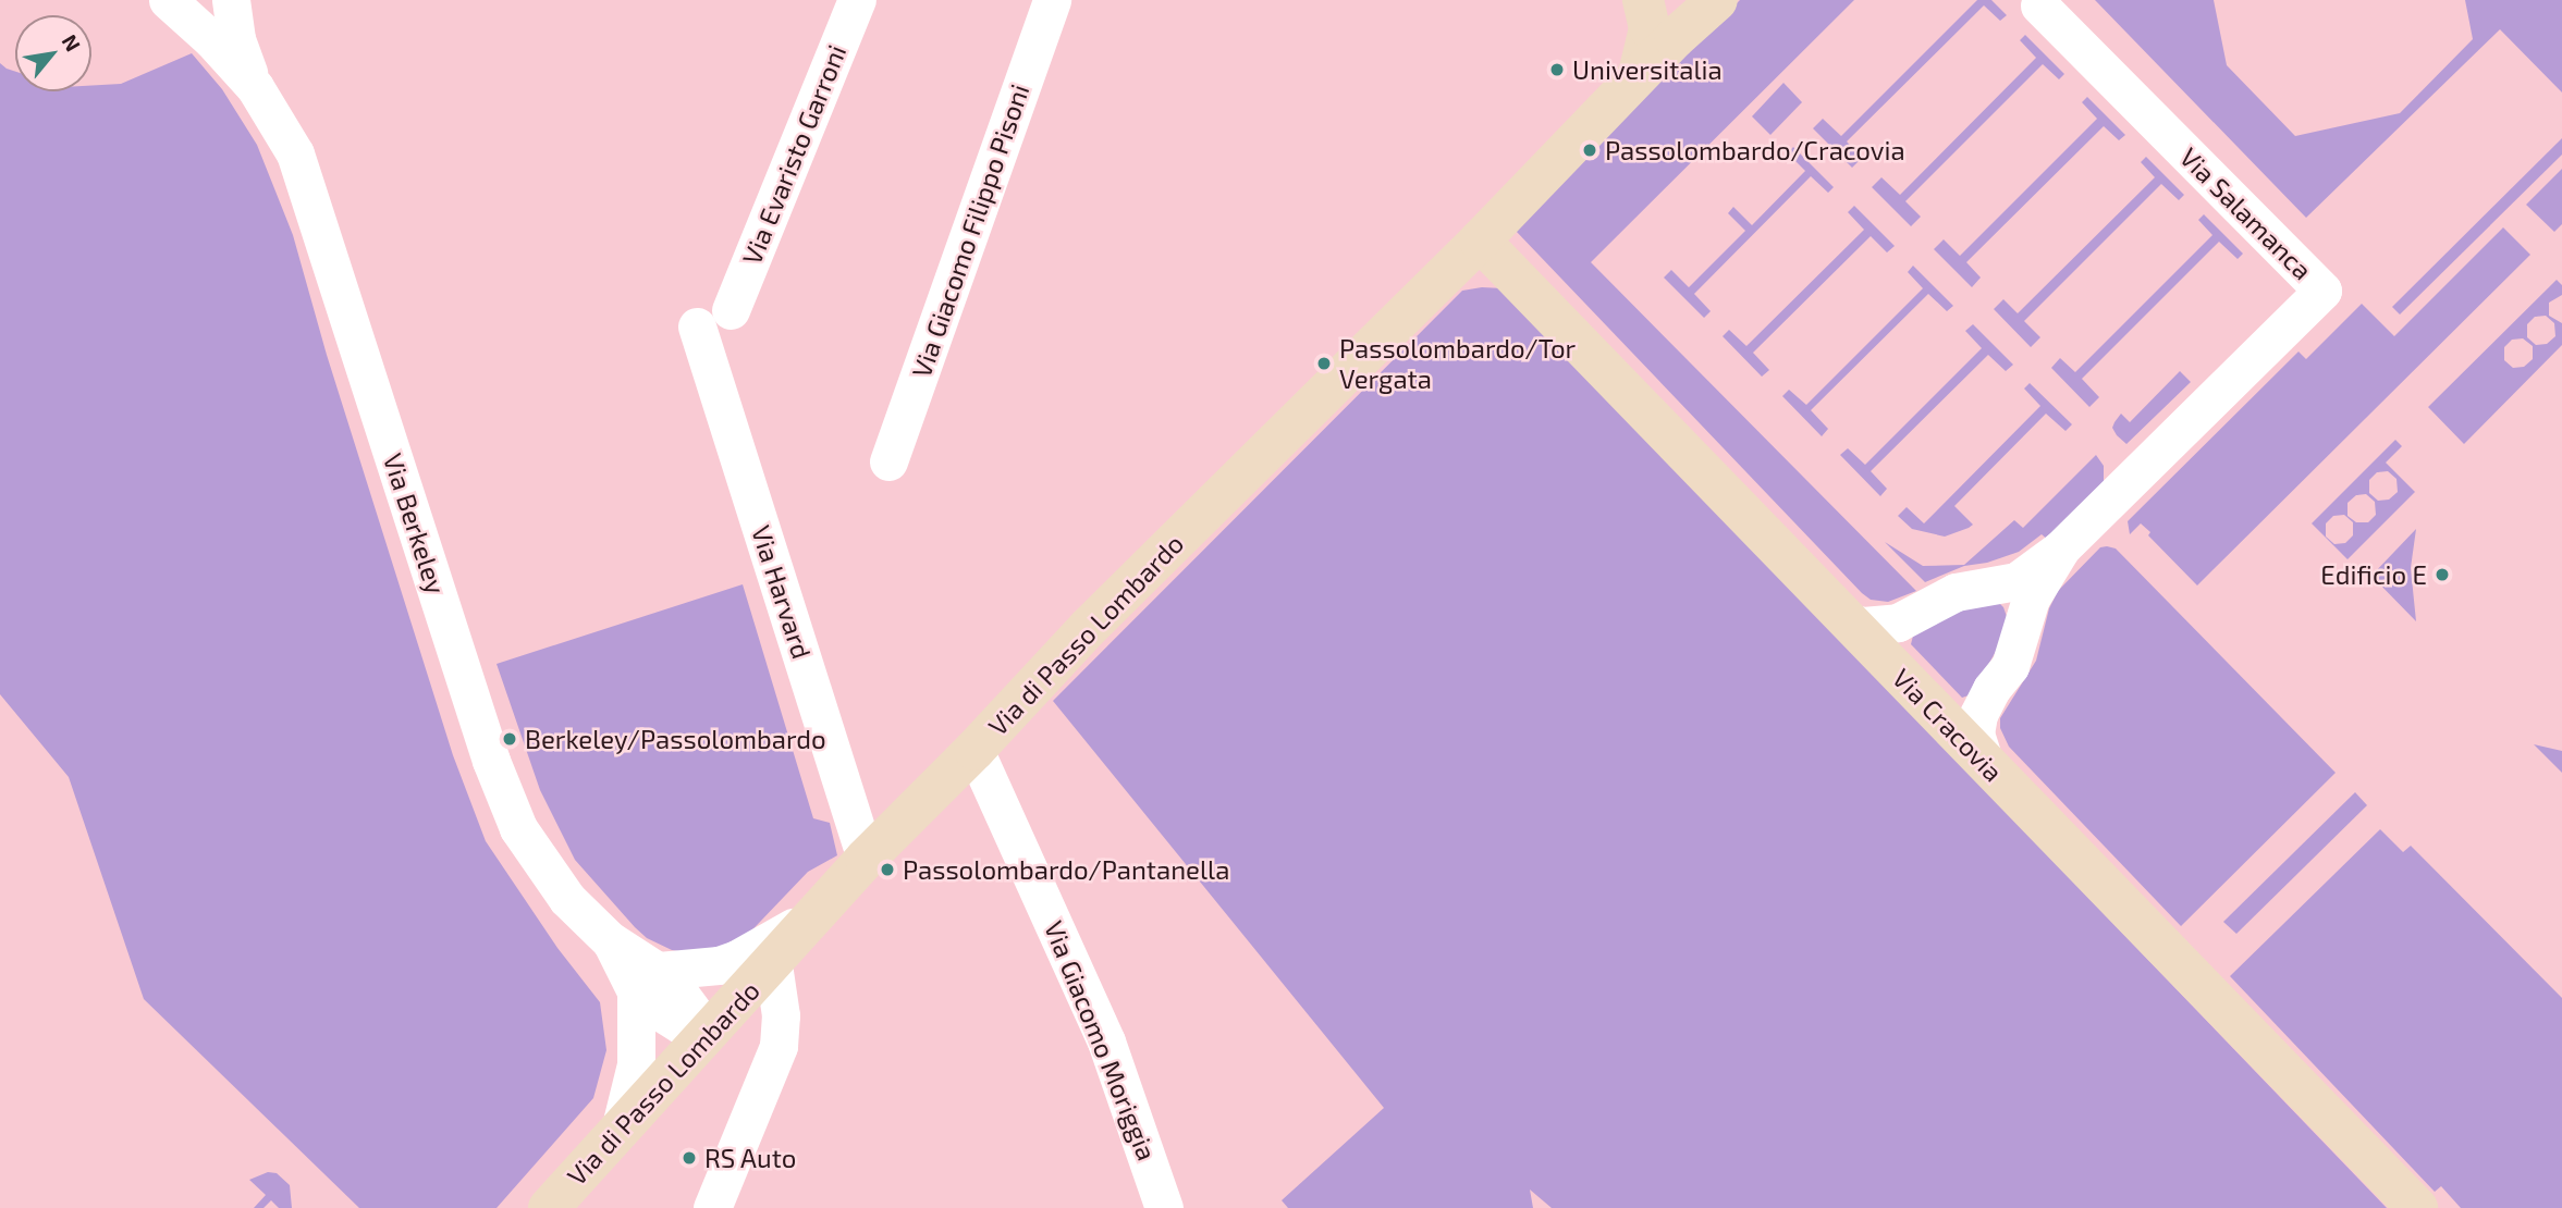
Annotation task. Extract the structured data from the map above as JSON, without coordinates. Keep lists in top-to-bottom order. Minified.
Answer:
{"streets":{"street":["Via Evaristo Garroni","Via Salamanca","Via Giacomo Filippo Pisoni","Via Berkeley","Via Harvard","Via di Passo Lombardo","Via Cracovia","Via Giacomo Moriggia"]},"crossings":[["Via Salamanca","Via Cracovia"],["Via Berkeley","Via di Passo Lombardo"],["Via Harvard","Via di Passo Lombardo"],["Via di Passo Lombardo","Via Cracovia"],["Via di Passo Lombardo","Via Giacomo Moriggia"]],"places":["Universitalia","Passolombardo/Cracovia","Passolombardo/Tor Vergata","Edificio E","Berkeley/Passolombardo","Passolombardo/Pantanella","RS Auto"],"north":"top right"}
